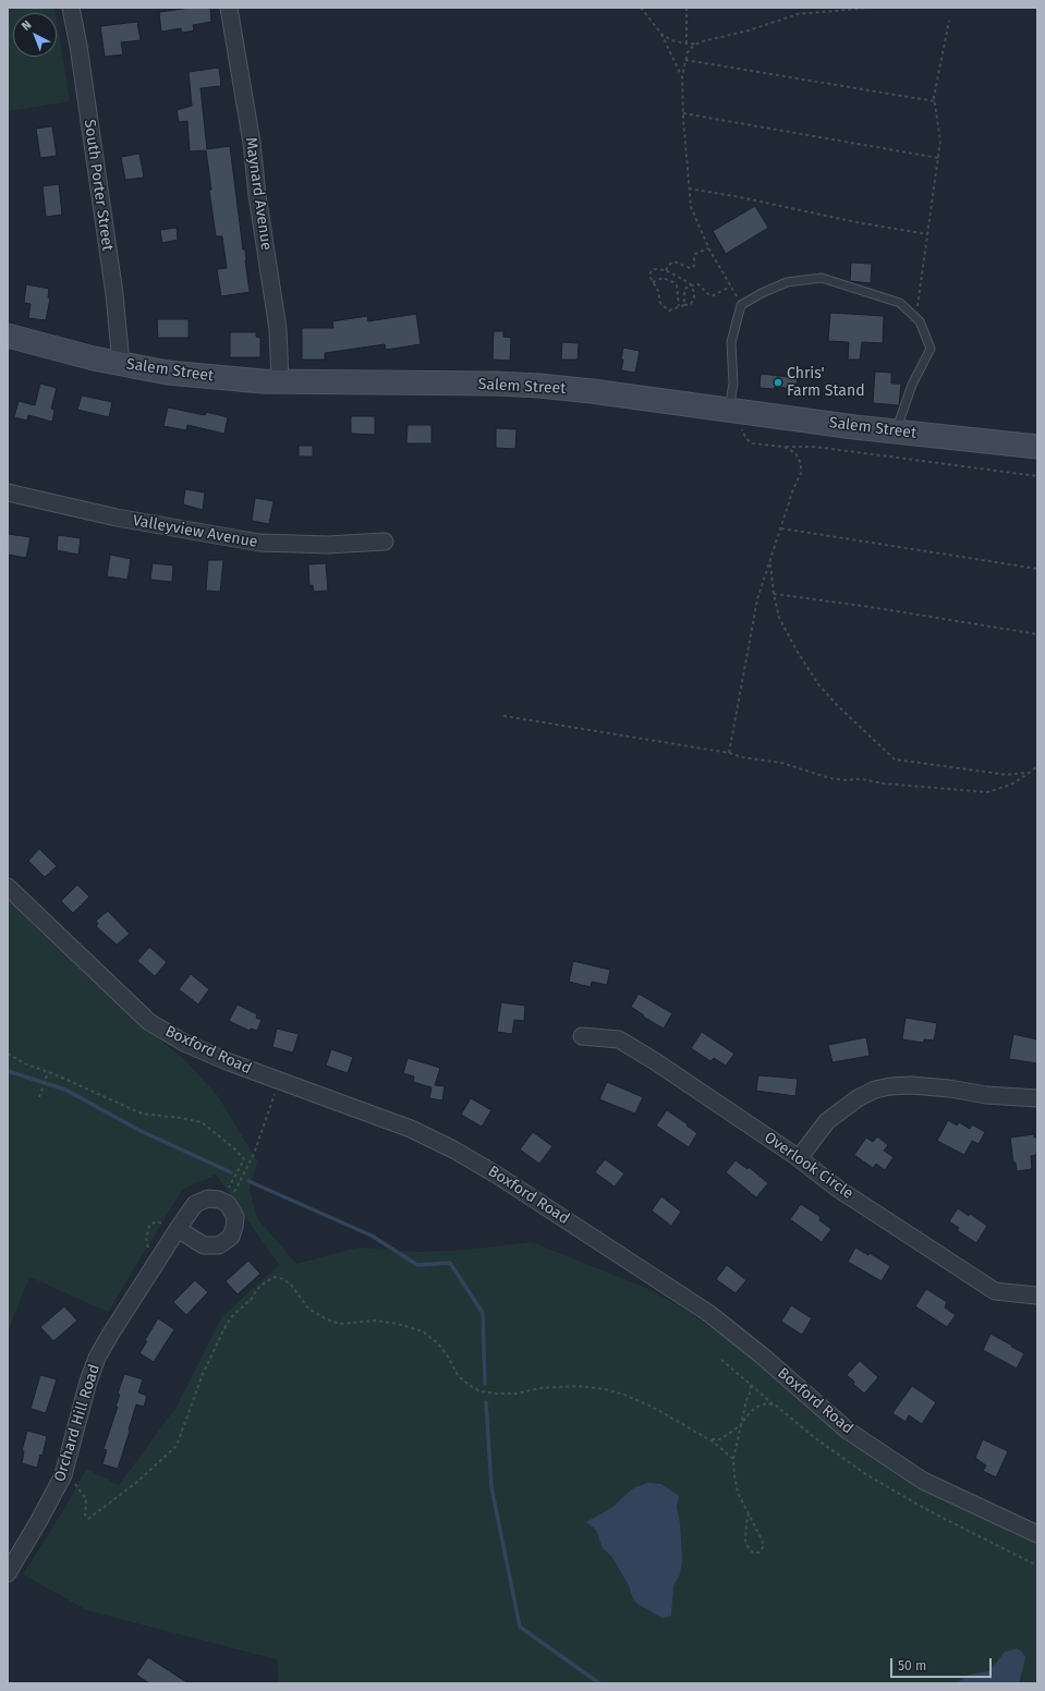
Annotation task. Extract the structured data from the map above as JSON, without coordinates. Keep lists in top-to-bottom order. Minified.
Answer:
{"streets":{"main road":["Salem Street"],"street":["South Porter Street","Maynard Avenue","Valleyview Avenue","Boxford Road","Overlook Circle","Orchard Hill Road"]},"crossings":[["South Porter Street","Salem Street"],["Maynard Avenue","Salem Street"]],"places":["Chris' Farm Stand"],"scale_bar":"50 m","north":"top left"}
